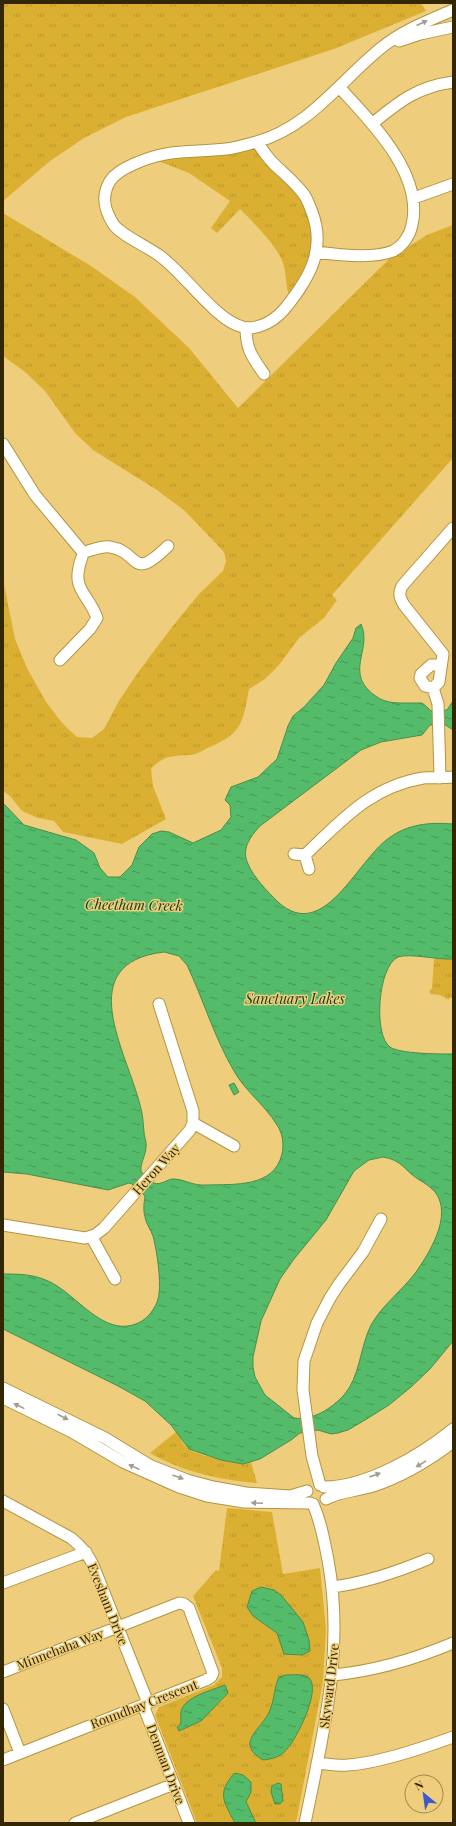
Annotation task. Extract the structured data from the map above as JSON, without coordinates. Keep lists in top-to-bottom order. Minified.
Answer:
{"streets":{"street":["Heron Way","Evesham Drive","Minnehaha Way","Skyward Drive","Roundhay Crescent","Denman Drive"]},"crossings":[["Evesham Drive","Minnehaha Way"],["Evesham Drive","Roundhay Crescent"],["Evesham Drive","Denman Drive"],["Minnehaha Way","Roundhay Crescent"],["Roundhay Crescent","Denman Drive"]],"water":["Cheetham Creek","Sanctuary Lakes"],"north":"top left"}
